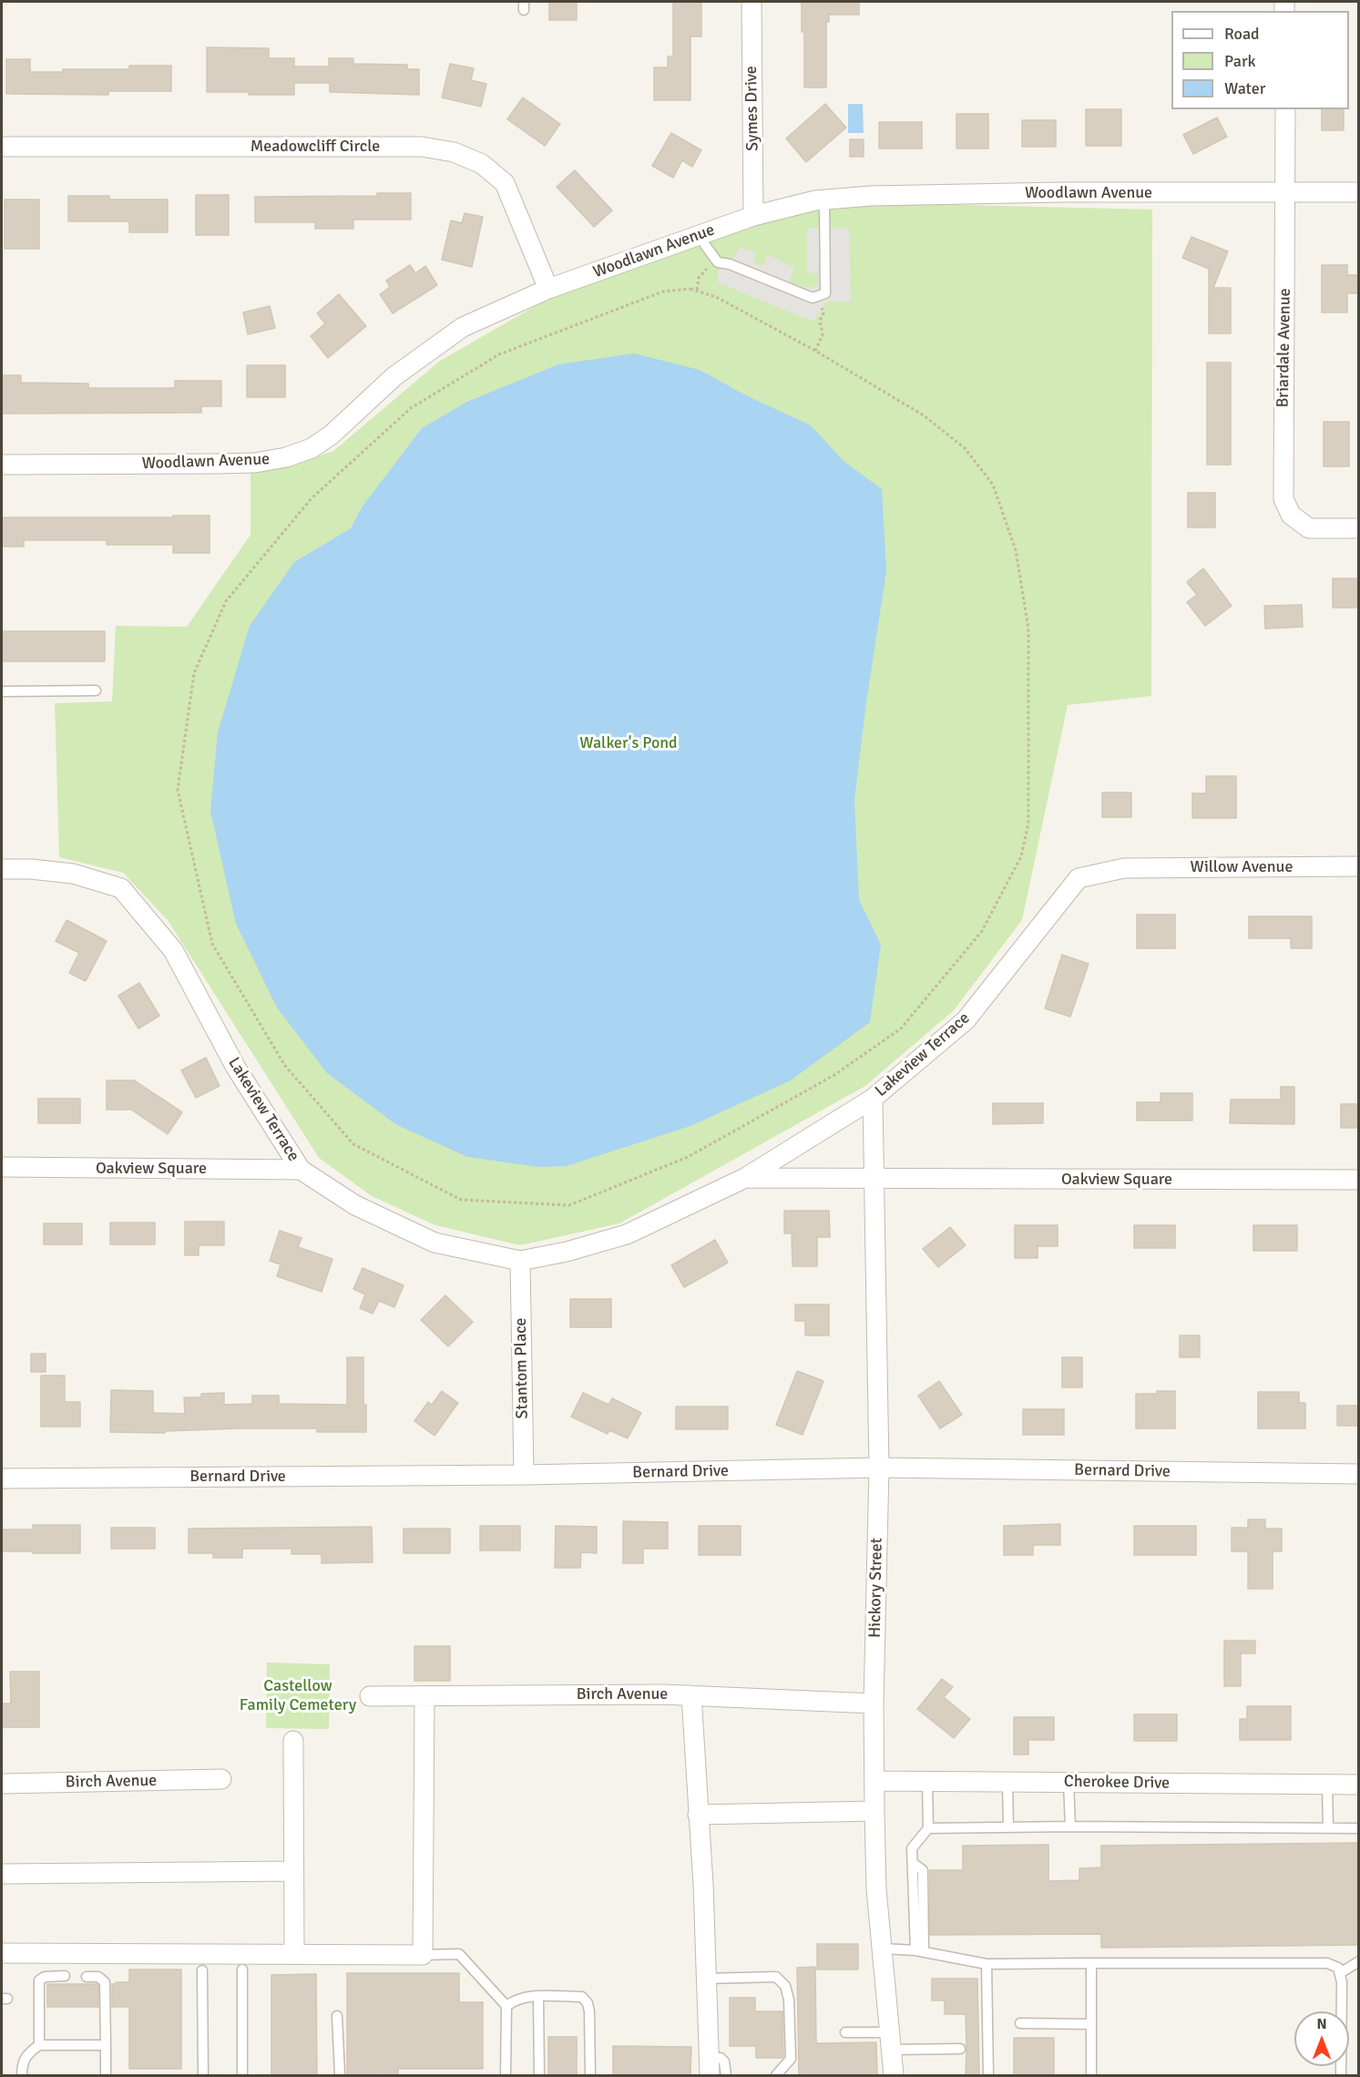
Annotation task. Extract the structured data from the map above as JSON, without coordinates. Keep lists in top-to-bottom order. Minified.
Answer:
{"streets":{"street":["Symes Drive","Meadowcliff Circle","Woodlawn Avenue","Briardale Avenue","Willow Avenue","Lakeview Terrace","Oakview Square","Stantom Place","Bernard Drive","Hickory Street","Birch Avenue","Cherokee Drive"]},"crossings":[["Symes Drive","Woodlawn Avenue"],["Meadowcliff Circle","Woodlawn Avenue"],["Woodlawn Avenue","Briardale Avenue"],["Willow Avenue","Lakeview Terrace"],["Lakeview Terrace","Oakview Square"],["Lakeview Terrace","Stantom Place"],["Lakeview Terrace","Hickory Street"],["Oakview Square","Hickory Street"],["Stantom Place","Bernard Drive"],["Bernard Drive","Hickory Street"],["Hickory Street","Birch Avenue"],["Hickory Street","Cherokee Drive"]],"parks":["Walker's Pond","Castellow Family Cemetery"],"legend":["Road","Park","Water"],"north":"top"}
